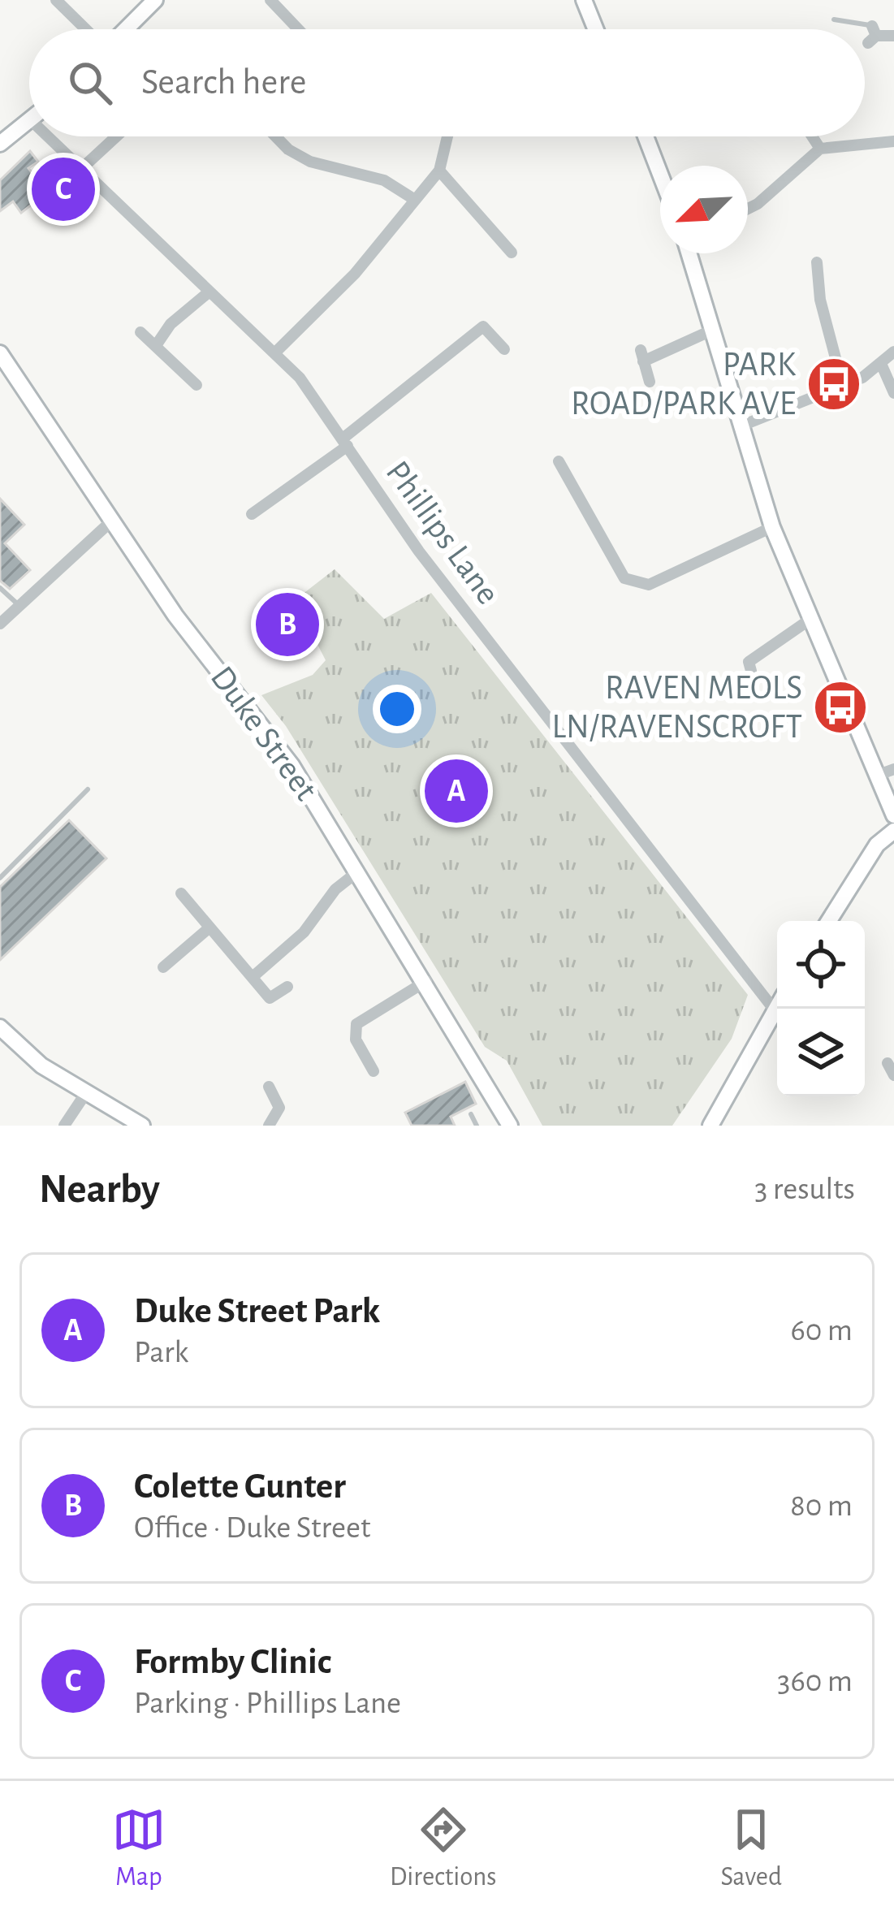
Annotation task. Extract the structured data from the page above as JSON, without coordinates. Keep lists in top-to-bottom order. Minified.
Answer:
{"streets":{"street":["Phillips Lane","Duke Street"]},"places":{"bus stop":["PARK ROAD/PARK AVE","RAVEN MEOLS LN/RAVENSCROFT"]},"north":"bottom left","page":{"search":"Search here","pins":["C","B","A"],"heading":["Nearby","3 results"],"list":[{"mark":"A","name":"Duke Street Park","note":"Park","value":"60 m"},{"mark":"B","name":"Colette Gunter","note":"Office · Duke Street","value":"80 m"},{"mark":"C","name":"Formby Clinic","note":"Parking · Phillips Lane","value":"360 m"}],"nav":["Map","Directions","Saved"]}}
